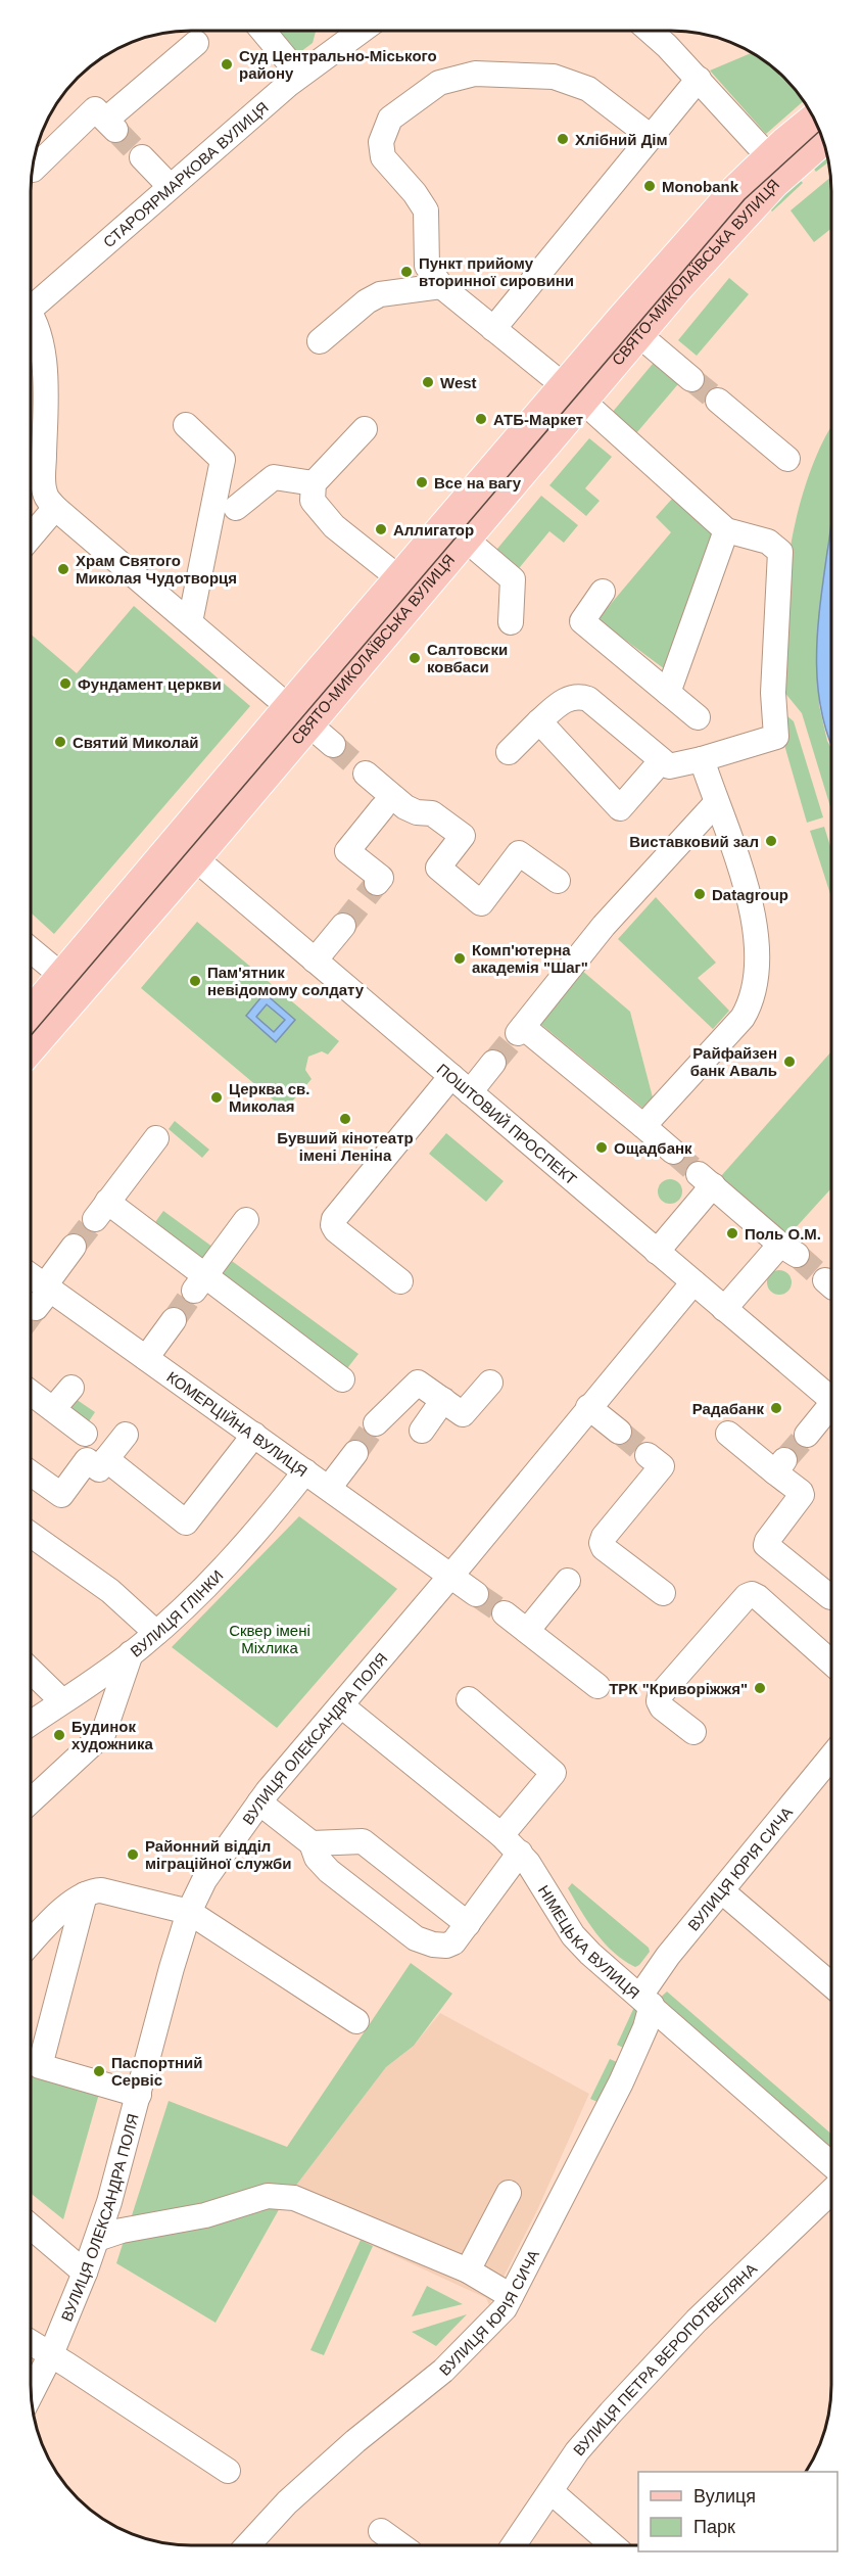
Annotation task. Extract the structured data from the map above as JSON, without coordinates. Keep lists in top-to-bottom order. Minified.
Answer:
{"streets":{"main road":["СВЯТО-МИКОЛАЇВСЬКА ВУЛИЦЯ"],"street":["СТАРОЯРМАРКОВА ВУЛИЦЯ","ПОШТОВИЙ ПРОСПЕКТ","КОМЕРЦІЙНА ВУЛИЦЯ","ВУЛИЦЯ ГЛІНКИ","ВУЛИЦЯ ОЛЕКСАНДРА ПОЛЯ","ВУЛИЦЯ ЮРІЯ СИЧА","НІМЕЦЬКА ВУЛИЦЯ","ВУЛИЦЯ ПЕТРА ВЕРОПОТВЕЛЯНА"]},"crossings":[["СВЯТО-МИКОЛАЇВСЬКА ВУЛИЦЯ","ПОШТОВИЙ ПРОСПЕКТ"],["ПОШТОВИЙ ПРОСПЕКТ","ВУЛИЦЯ ОЛЕКСАНДРА ПОЛЯ"],["КОМЕРЦІЙНА ВУЛИЦЯ","ВУЛИЦЯ ГЛІНКИ"],["КОМЕРЦІЙНА ВУЛИЦЯ","ВУЛИЦЯ ОЛЕКСАНДРА ПОЛЯ"],["ВУЛИЦЯ ОЛЕКСАНДРА ПОЛЯ","НІМЕЦЬКА ВУЛИЦЯ"],["ВУЛИЦЯ ЮРІЯ СИЧА","НІМЕЦЬКА ВУЛИЦЯ"]],"parks":["Сквер імені Міхлика"],"places":["Суд Центрально-Міського району","Хлібний Дім","Monobank","Пункт прийому вторинної сировини","West","АТБ-Маркет","Все на вагу","Аллигатор","Храм Святого Миколая Чудотворця","Салтовски ковбаси","Фундамент церкви","Святий Миколай","Виставковий зал","Datagroup","Комп'ютерна академія \"Шаг\"","Пам'ятник невідомому солдату","Райфайзен банк Аваль","Церква св. Миколая","Бувший кінотеатр імені Леніна","Ощадбанк","Поль О.М.","Радабанк","ТРК \"Криворіжжя\"","Будинок художника","Районний вiддiл мiграцiйної служби","Паспортний Сервіс"],"legend":["Вулиця","Парк"]}
